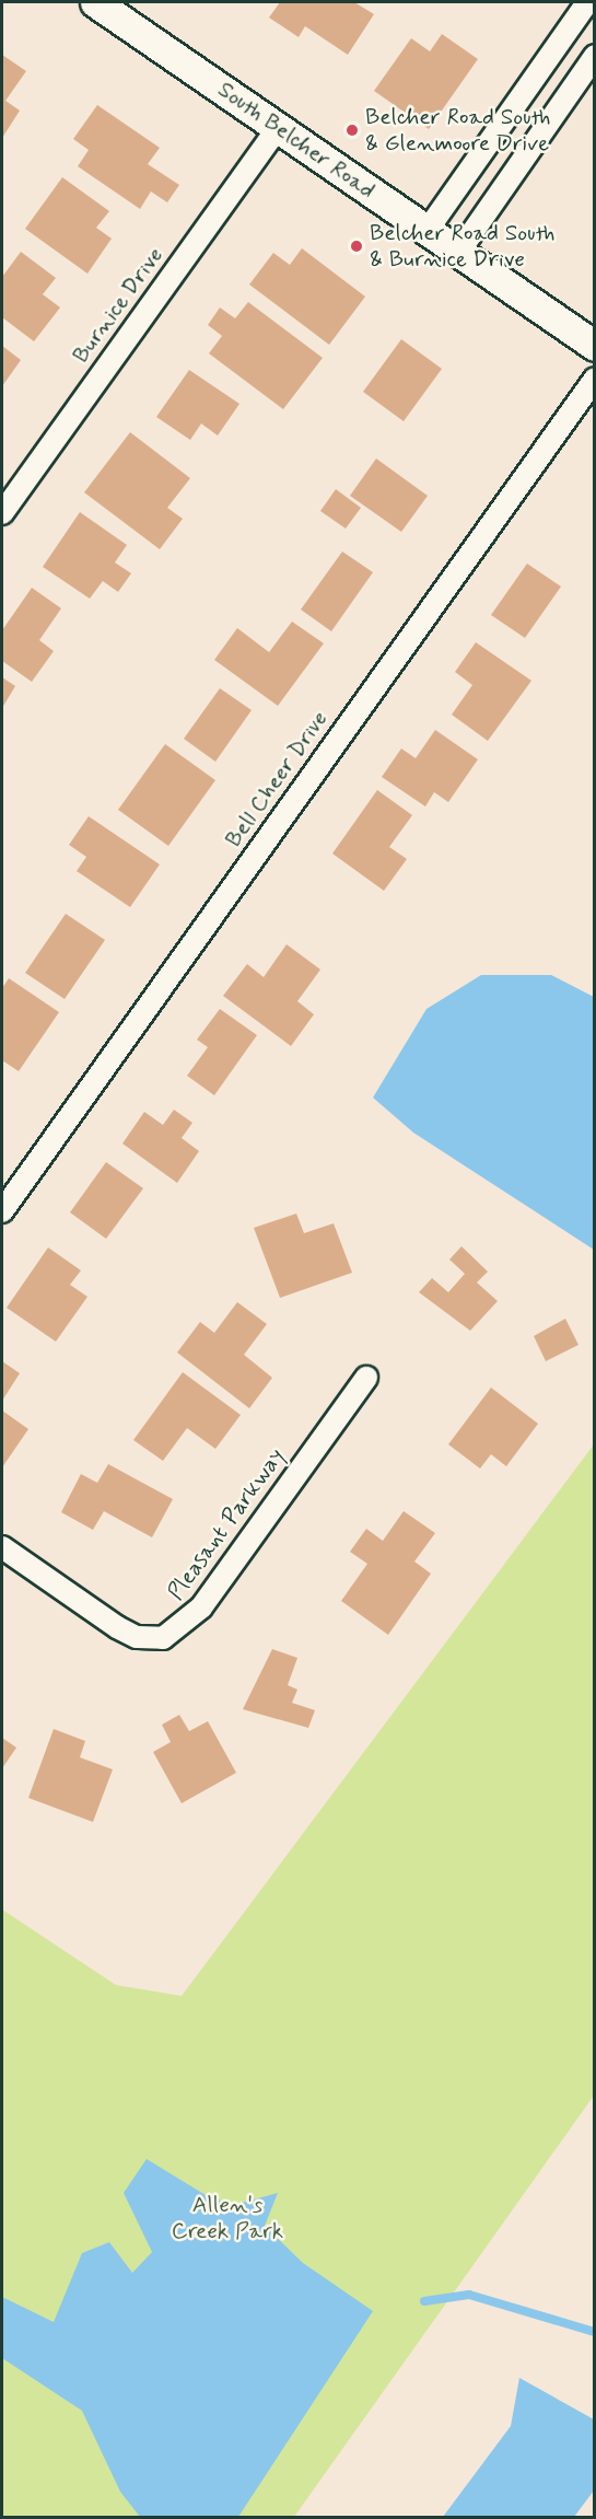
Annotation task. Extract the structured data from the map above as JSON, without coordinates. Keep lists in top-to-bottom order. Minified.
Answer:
{"streets":{"main road":["South Belcher Road"],"street":["Burnice Drive","Bell Cheer Drive","Pleasant Parkway"]},"crossings":[["South Belcher Road","Burnice Drive"]],"parks":["Allen's Creek Park"],"places":["Belcher Road South & Glenmoore Drive","Belcher Road South & Burnice Drive"]}
